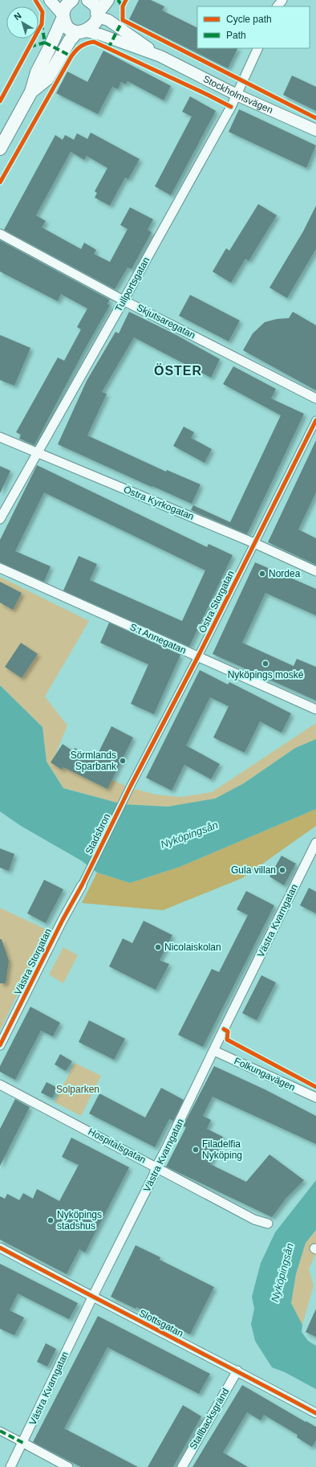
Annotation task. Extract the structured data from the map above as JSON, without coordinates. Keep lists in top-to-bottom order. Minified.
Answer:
{"streets":{"street":["Stockholmsvägen","Tullportsgatan","Skjutsaregatan","Östra Kyrkogatan","Östra Storgatan","S:t Annegatan","Stadsbron","Västra Kvarngatan","Västra Storgatan","Folkungavägen","Hospitalsgatan","Slottsgatan","Stallbacksgränd"]},"crossings":[["Stockholmsvägen","Tullportsgatan"],["Tullportsgatan","Skjutsaregatan"],["Tullportsgatan","Östra Kyrkogatan"],["Östra Kyrkogatan","Östra Storgatan"],["Östra Storgatan","S:t Annegatan"],["Östra Storgatan","Stadsbron"],["Stadsbron","Västra Storgatan"],["Västra Kvarngatan","Folkungavägen"],["Västra Kvarngatan","Hospitalsgatan"],["Västra Kvarngatan","Slottsgatan"],["Slottsgatan","Stallbacksgränd"]],"districts":["ÖSTER"],"water":["Nyköpingsån"],"parks":["Solparken"],"places":["Nordea","Nyköpings moské","Sörmlands Sparbank","Gula villan","Nicolaiskolan","Filadelfia Nyköping","Nyköpings stadshus"],"legend":["Cycle path","Path"],"north":"top left"}
